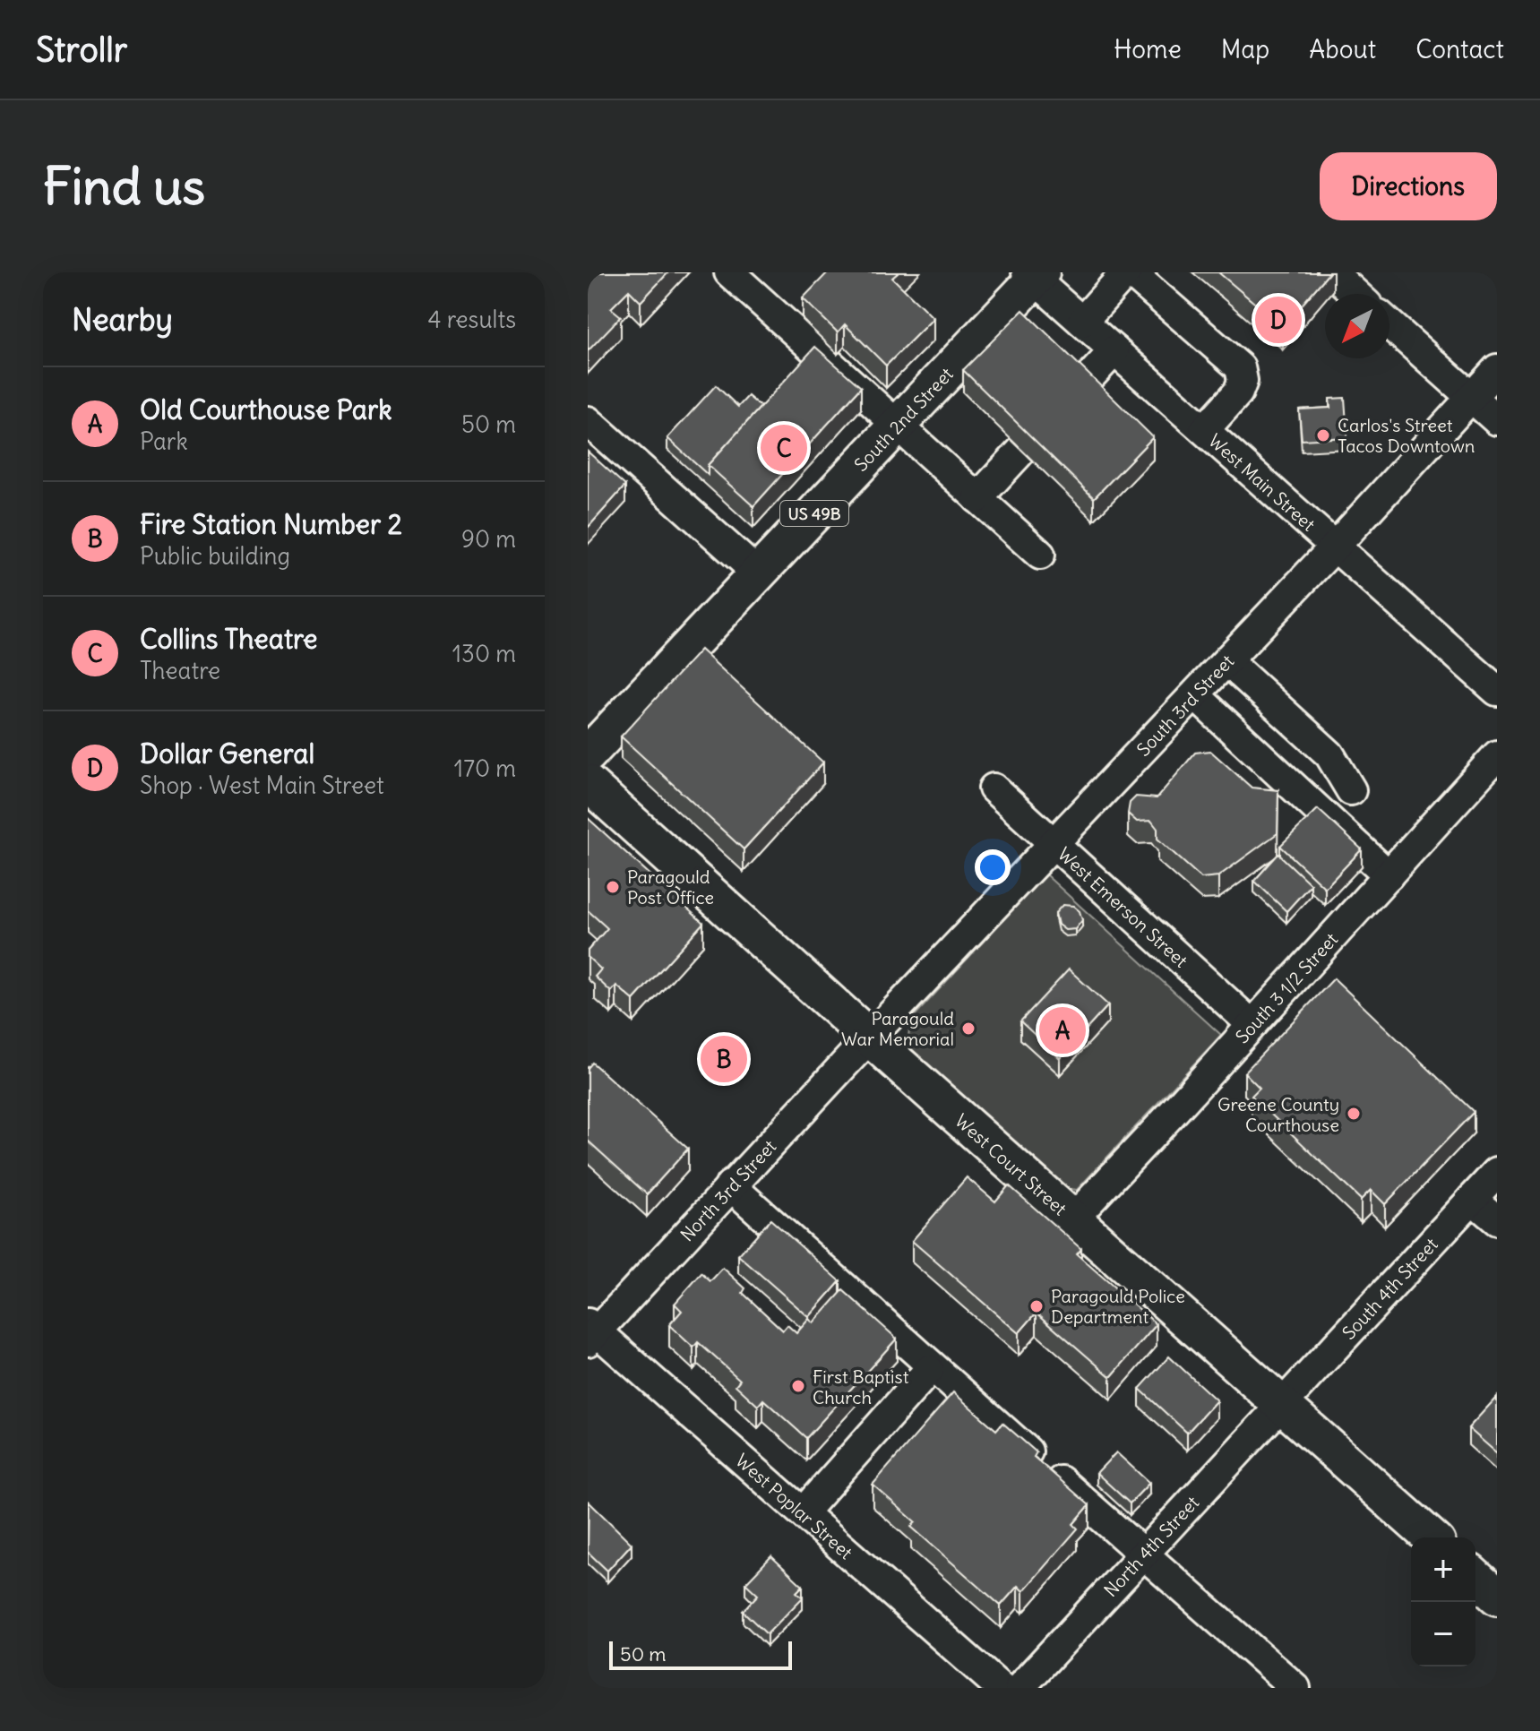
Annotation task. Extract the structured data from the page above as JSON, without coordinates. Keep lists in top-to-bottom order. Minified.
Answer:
{"streets":{"main road":["South 2nd Street","US 49B","West Court Street"],"street":["West Main Street","South 3rd Street","West Emerson Street","South 3 1/2 Street","North 3rd Street","South 4th Street","West Poplar Street","North 4th Street"]},"crossings":[["South 2nd Street","West Main Street"],["West Main Street","South 3rd Street"],["South 3rd Street","West Emerson Street"],["South 3rd Street","West Court Street"],["South 3rd Street","North 3rd Street"],["West Emerson Street","South 3 1/2 Street"],["South 3 1/2 Street","West Court Street"],["West Court Street","North 3rd Street"],["West Court Street","South 4th Street"],["West Court Street","North 4th Street"],["North 3rd Street","West Poplar Street"],["South 4th Street","North 4th Street"]],"places":["Carlos's Street Tacos Downtown","Paragould Post Office","Paragould War Memorial","Greene County Courthouse","Paragould Police Department","First Baptist Church"],"scale_bar":"50 m","north":"bottom left","page":{"header":"Strollr","nav":["Home","Map","About","Contact"],"buttons":"Directions","title":"Find us","heading":["Nearby","4 results"],"pins":["D","C","A","B"],"list":[{"mark":"A","name":"Old Courthouse Park","note":"Park","value":"50 m"},{"mark":"B","name":"Fire Station Number 2","note":"Public building","value":"90 m"},{"mark":"C","name":"Collins Theatre","note":"Theatre","value":"130 m"},{"mark":"D","name":"Dollar General","note":"Shop · West Main Street","value":"170 m"}],"map_buttons":["+","−"],"scale":"50 m"}}
